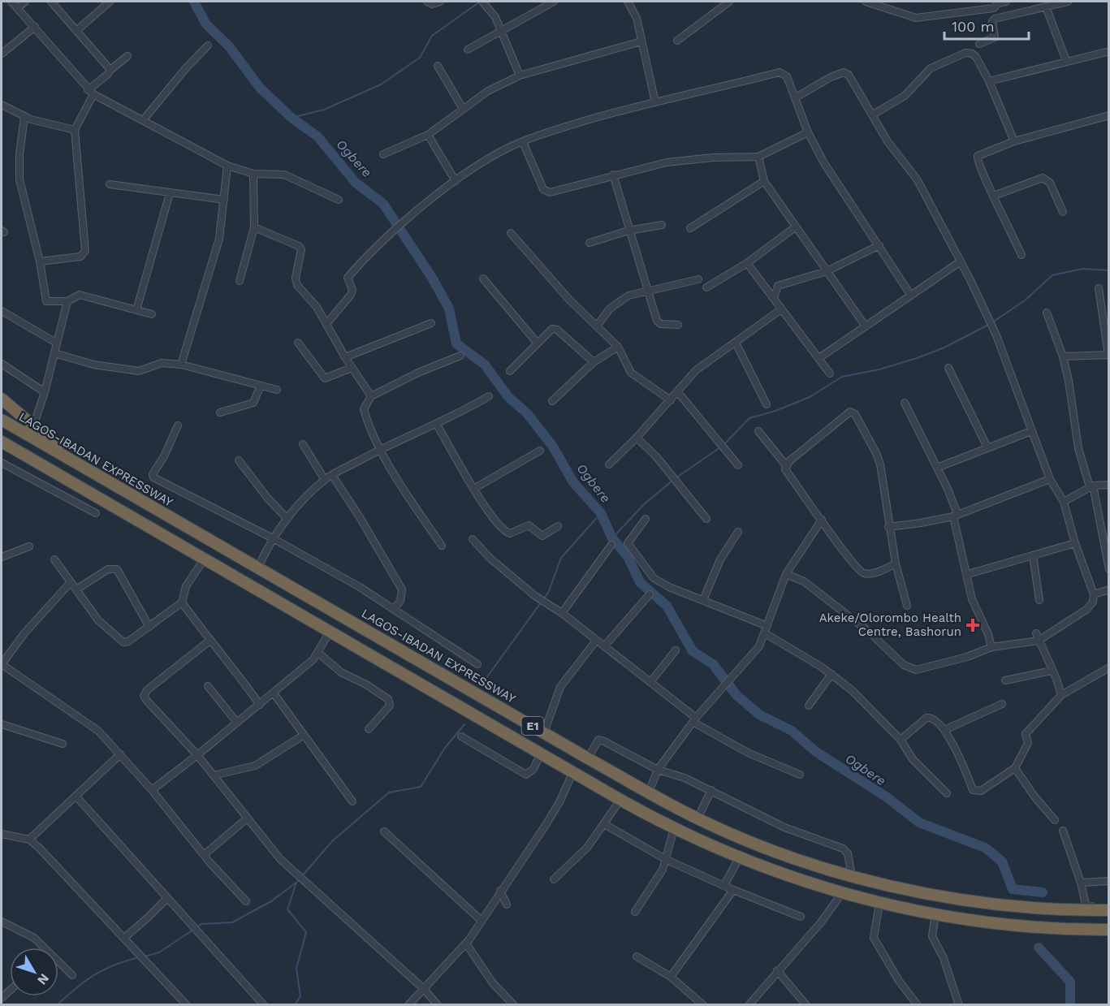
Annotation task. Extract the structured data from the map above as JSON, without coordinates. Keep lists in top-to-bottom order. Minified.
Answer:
{"streets":{"highway":["LAGOS-IBADAN EXPRESSWAY","E1"]},"water":["Ogbere"],"places":{"health":["Akeke/Olorombo Health Centre, Bashorun"]},"scale_bar":"100 m","north":"bottom right"}
